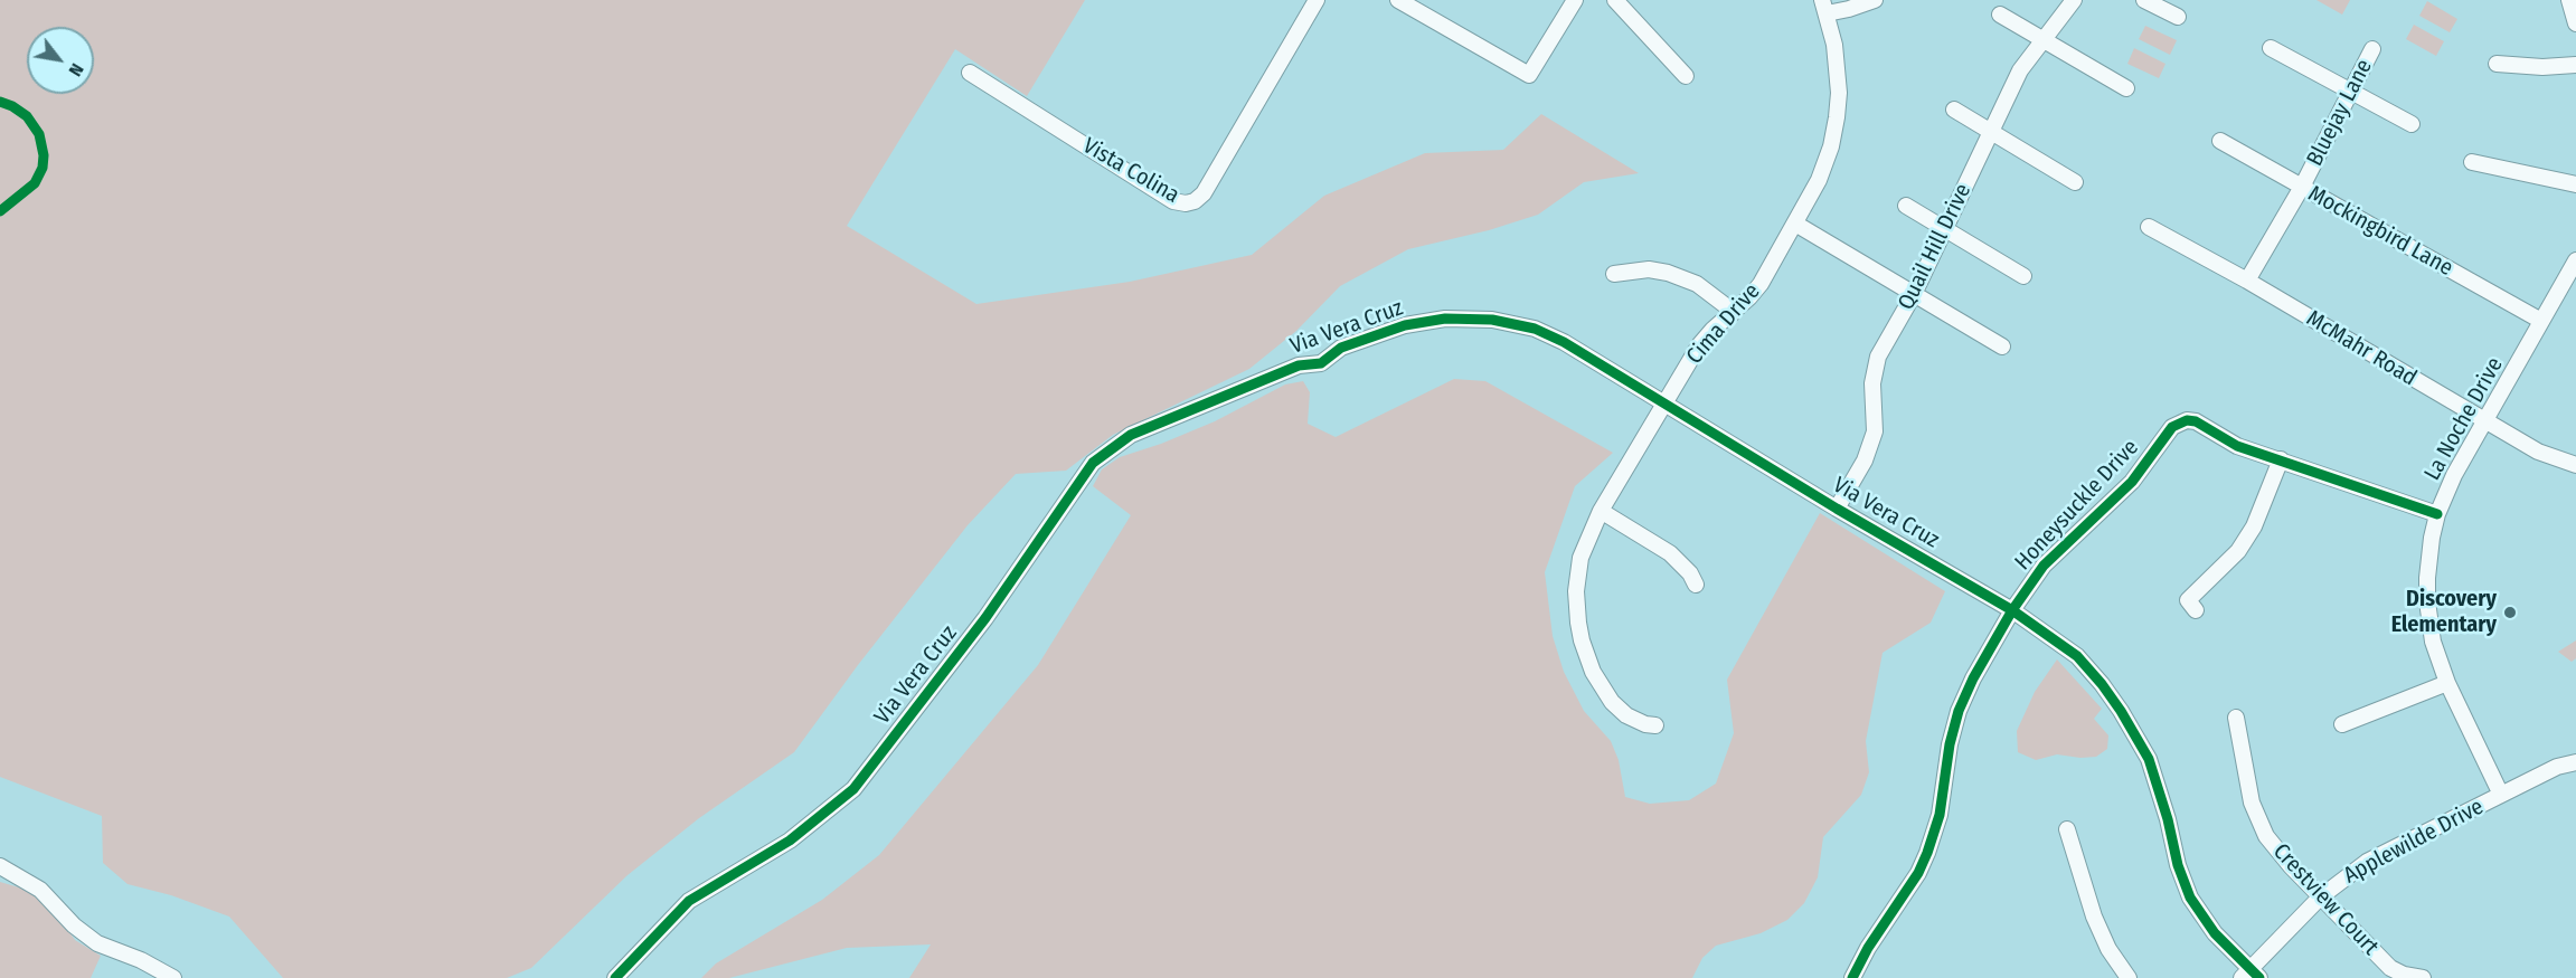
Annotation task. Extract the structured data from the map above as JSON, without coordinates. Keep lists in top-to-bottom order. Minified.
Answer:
{"streets":{"street":["Bluejay Lane","Vista Colina","Mockingbird Lane","Quail Hill Drive","Cima Drive","Via Vera Cruz","McMahr Road","La Noche Drive","Honeysuckle Drive","Applewilde Drive","Crestview Court"]},"crossings":[["Bluejay Lane","Mockingbird Lane"],["Bluejay Lane","McMahr Road"],["Mockingbird Lane","La Noche Drive"],["Quail Hill Drive","Via Vera Cruz"],["Cima Drive","Via Vera Cruz"],["Via Vera Cruz","Honeysuckle Drive"],["Via Vera Cruz","Applewilde Drive"],["McMahr Road","La Noche Drive"],["La Noche Drive","Honeysuckle Drive"],["La Noche Drive","Applewilde Drive"],["Applewilde Drive","Crestview Court"]],"places":["Discovery Elementary"],"north":"bottom right"}
